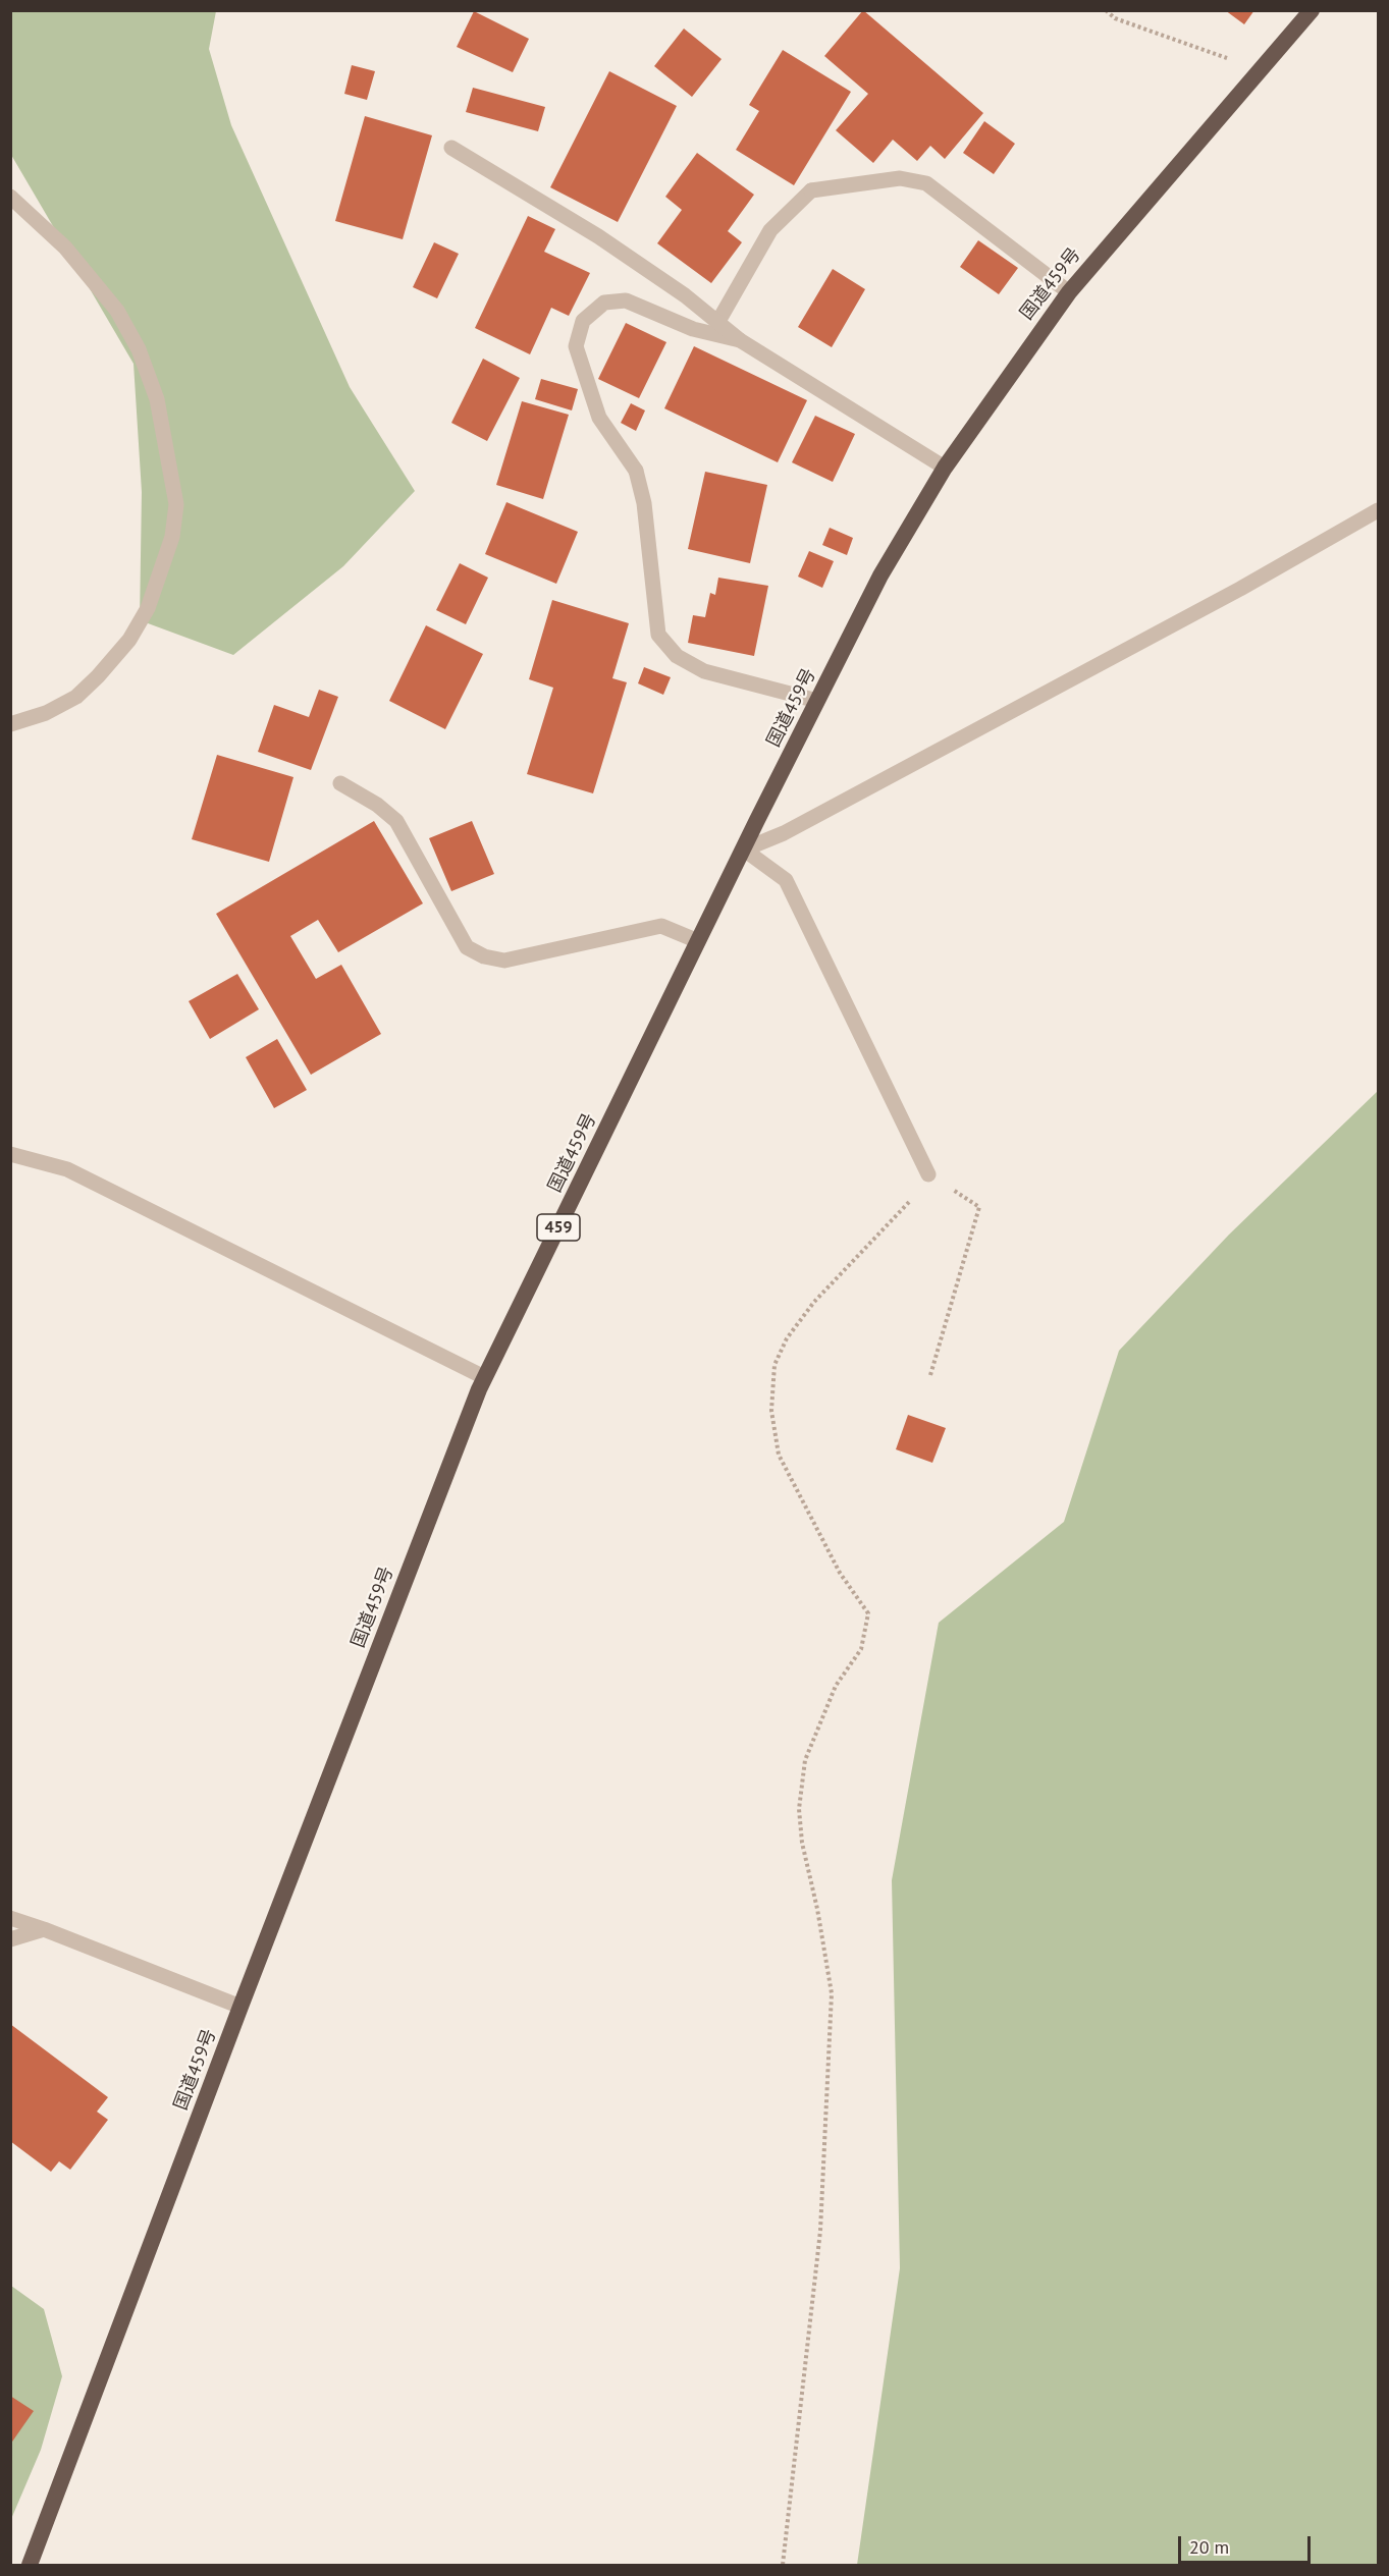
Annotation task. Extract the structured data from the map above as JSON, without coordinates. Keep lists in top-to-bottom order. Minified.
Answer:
{"streets":{"highway":["国道459号","459"]},"scale_bar":"20 m"}
